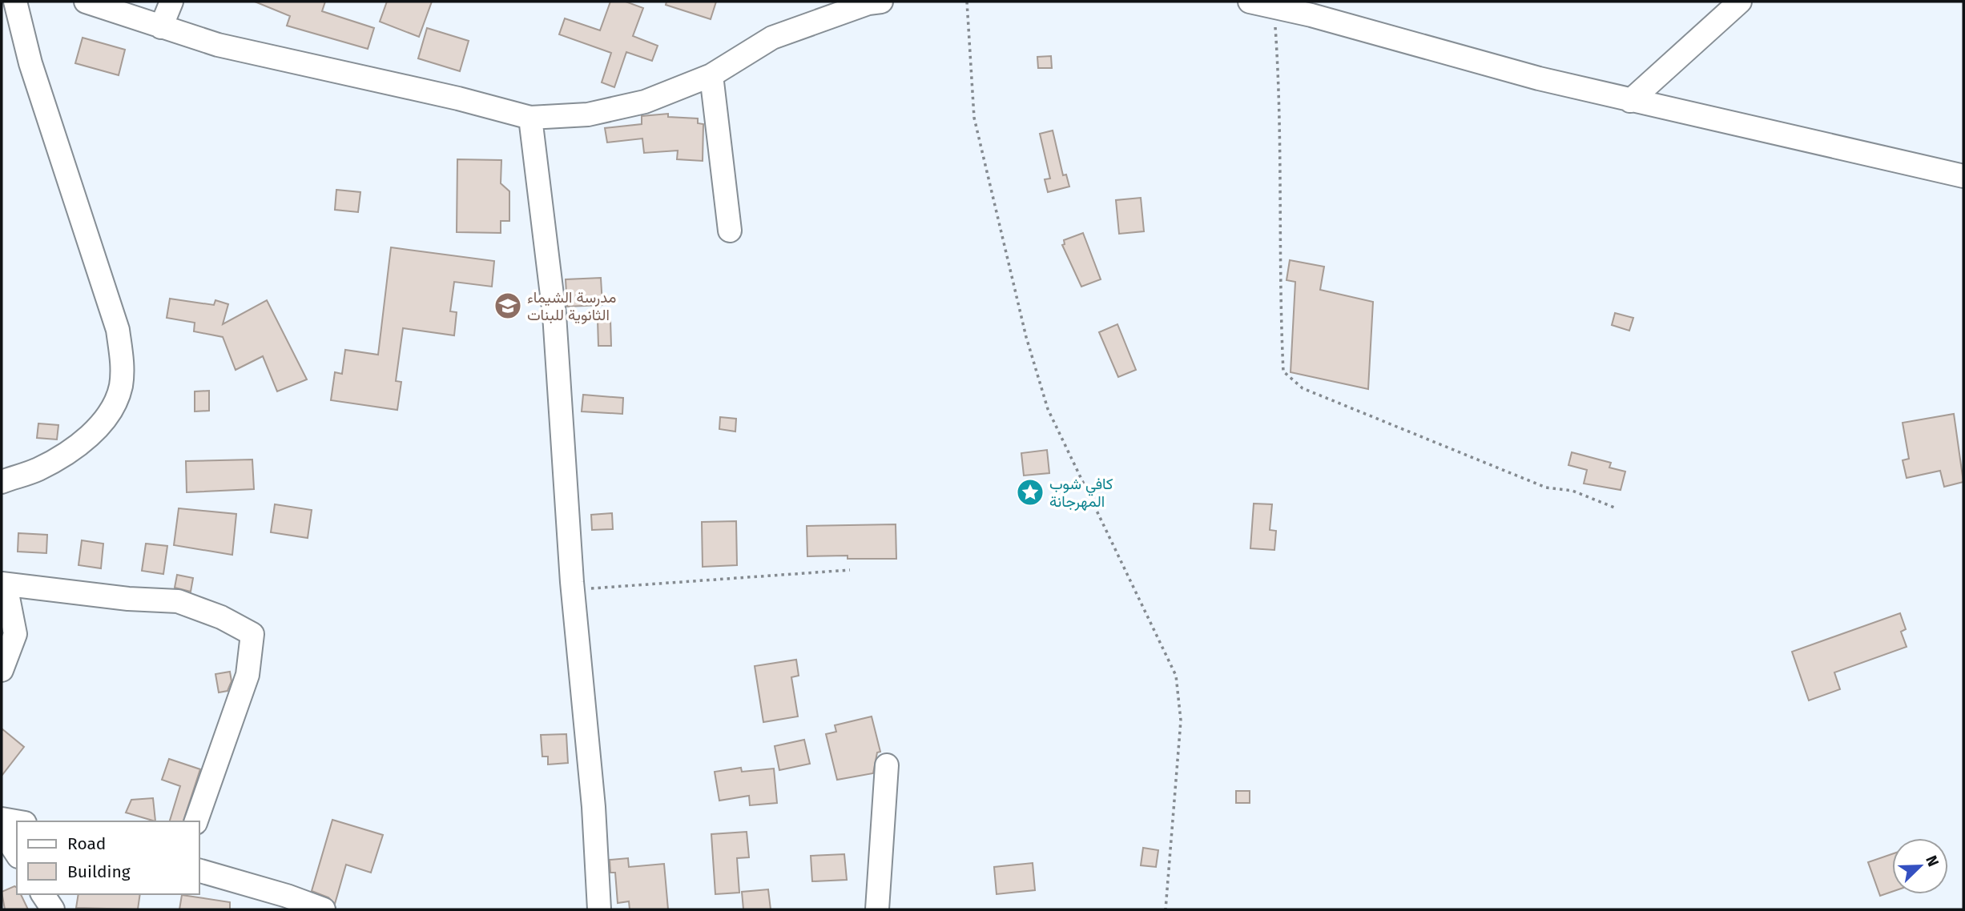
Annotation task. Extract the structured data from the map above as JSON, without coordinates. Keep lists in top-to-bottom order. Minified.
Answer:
{"places":{"school or university":["مدرسة الشيماء الثانوية للبنات"],"place":["كافي شوب المهرجانة"]},"legend":["Road","Building"],"north":"top right"}
